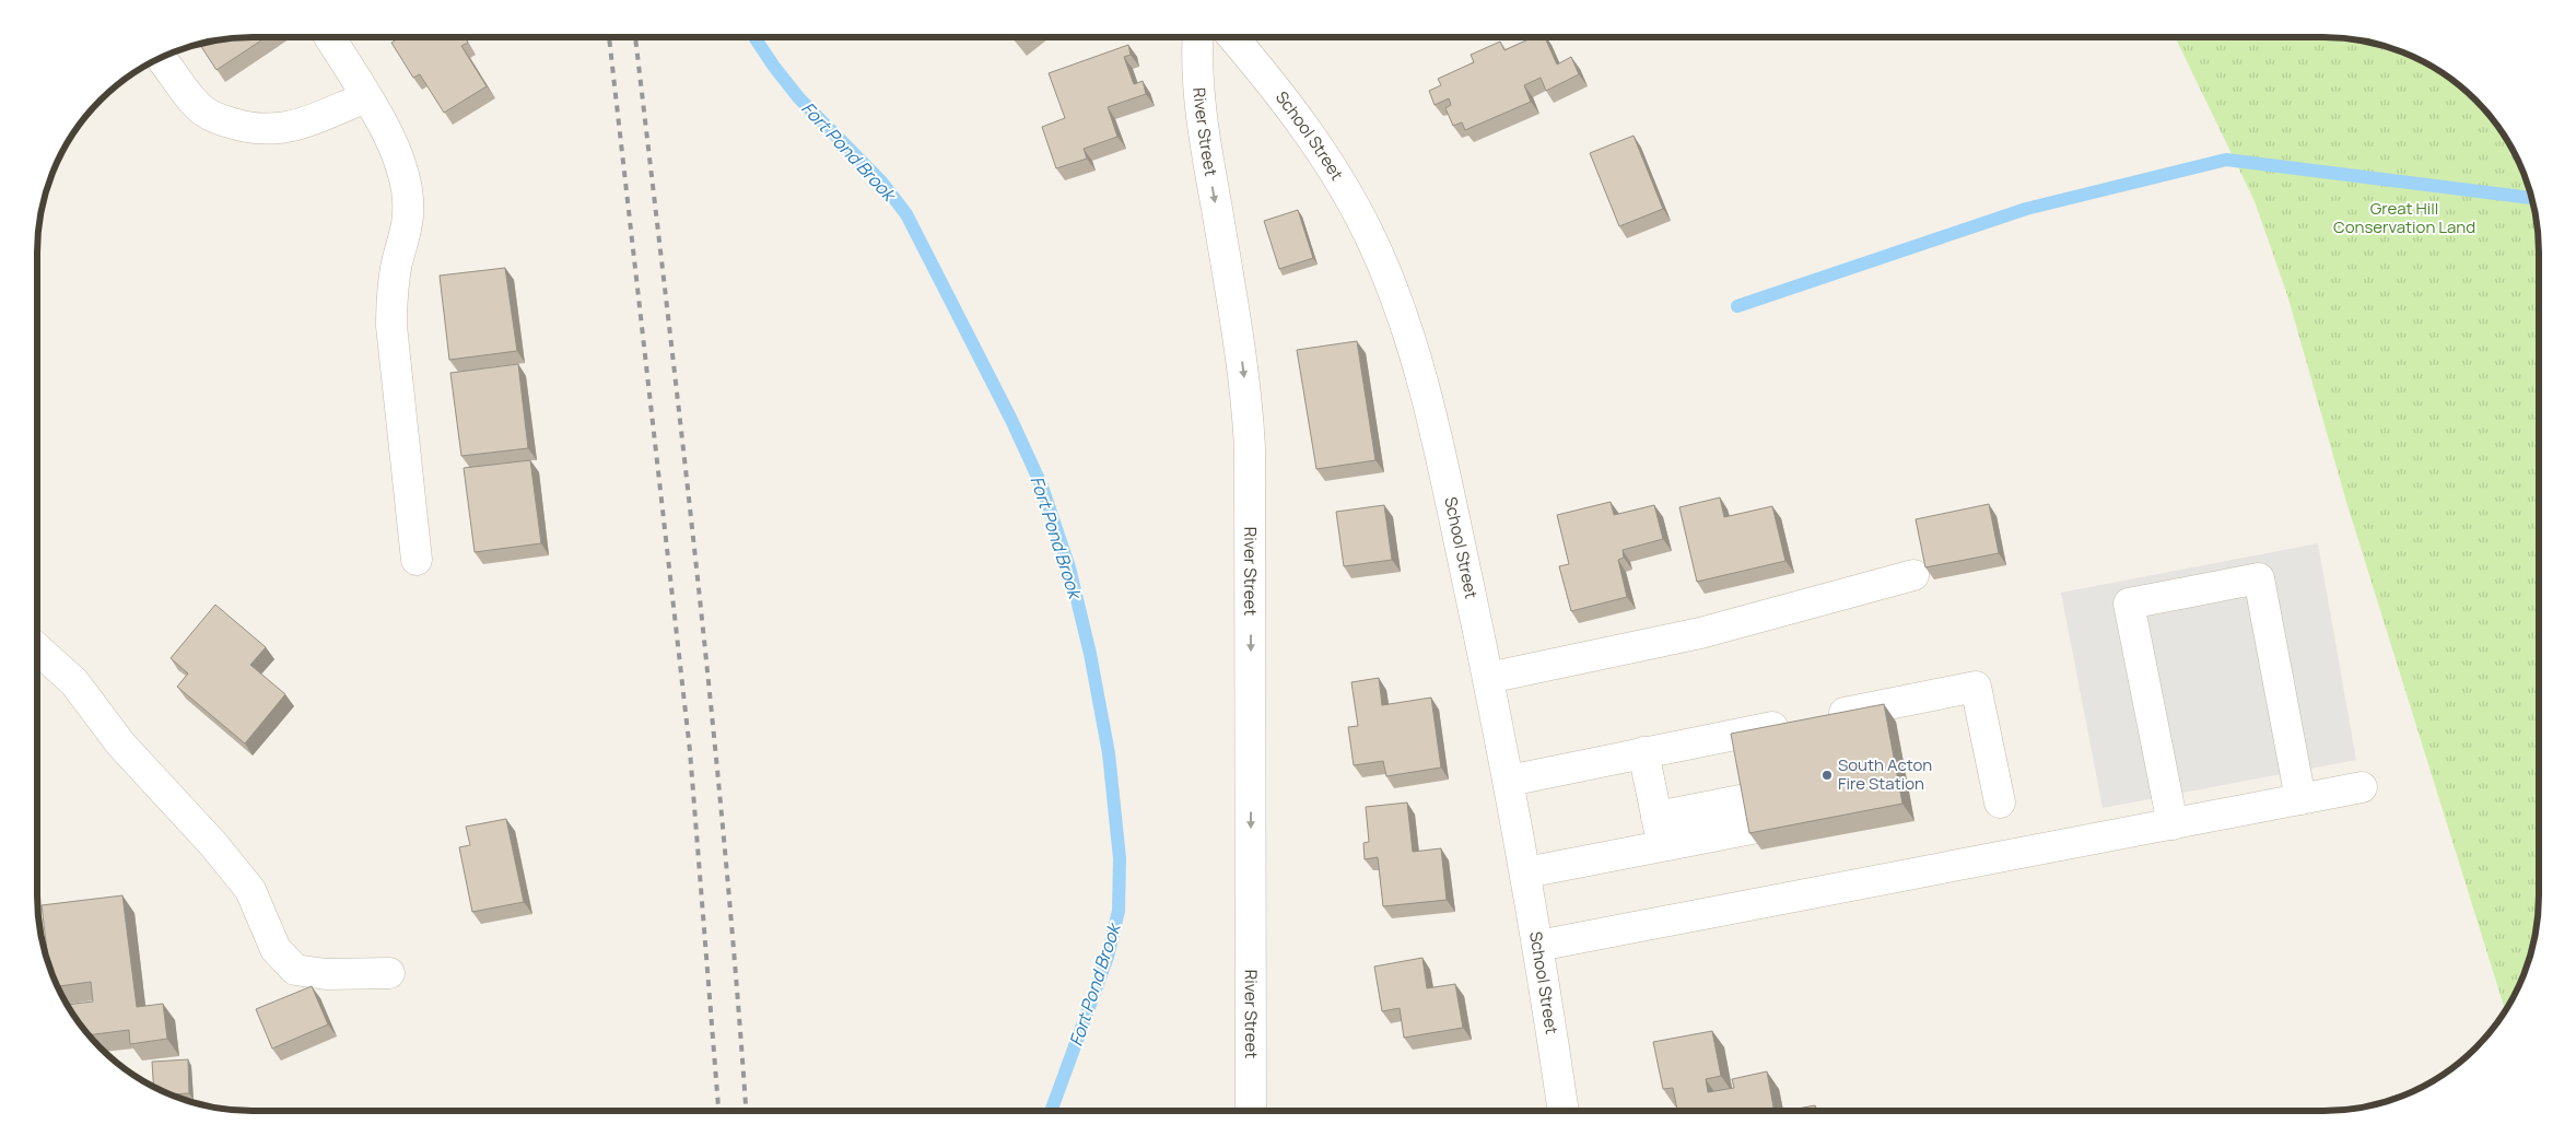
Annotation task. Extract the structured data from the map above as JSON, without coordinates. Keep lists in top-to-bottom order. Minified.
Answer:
{"streets":{"street":["River Street","School Street"]},"one_way":["River Street"],"water":["Fort Pond Brook"],"parks":["Great Hill Conservation Land"],"places":["South Acton Fire Station"]}
